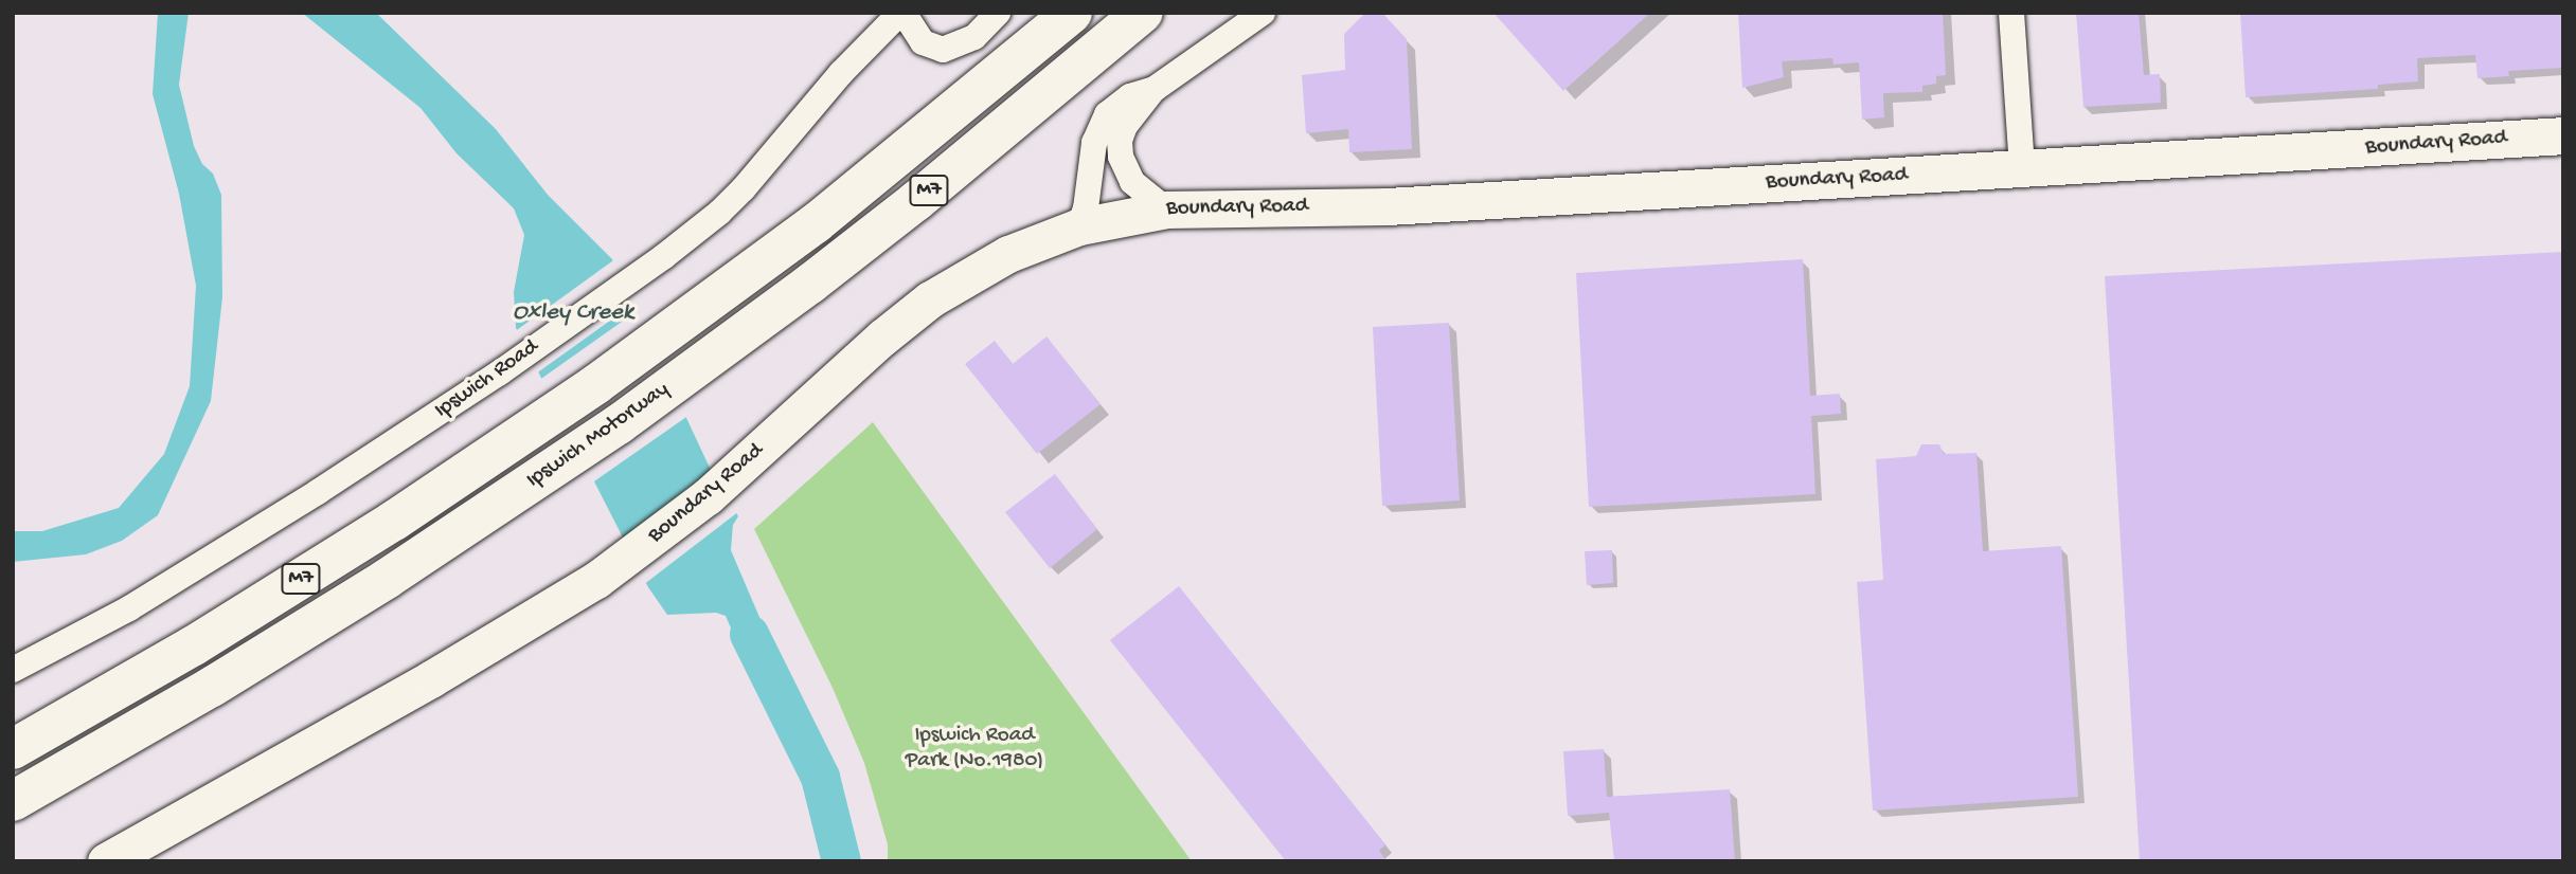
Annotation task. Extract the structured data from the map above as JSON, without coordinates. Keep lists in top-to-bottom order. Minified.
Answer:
{"streets":{"highway":["M7","Ipswich Motorway"],"main road":["Boundary Road"],"street":["Ipswich Road"]},"water":["Oxley Creek"],"parks":["Ipswich Road Park (No.1980)"]}
